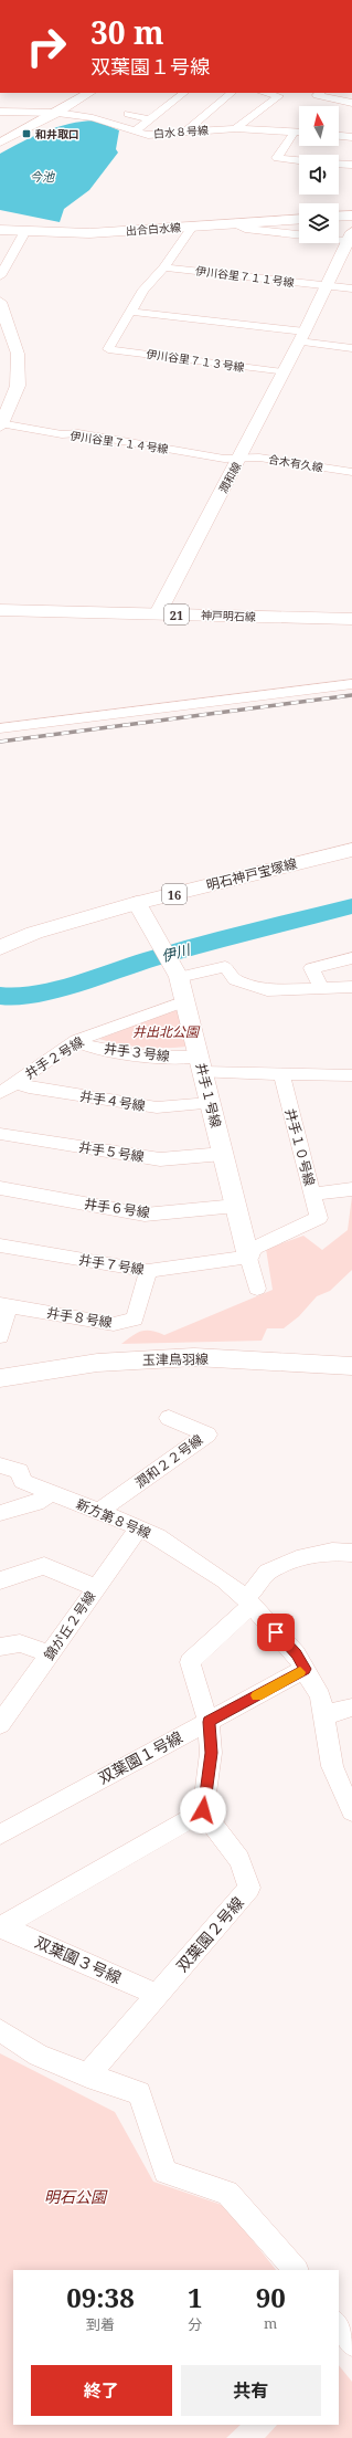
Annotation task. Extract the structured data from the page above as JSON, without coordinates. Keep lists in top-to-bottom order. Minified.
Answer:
{"streets":{"main road":["21","神戸明石線","明石神戸宝塚線","16"],"street":["白水８号線","出合白水線","伊川谷里７１１号線","伊川谷里７１３号線","伊川谷里７１４号線","合木有久線","潤和線","井手３号線","井手２号線","井手１号線","井手４号線","井手１０号線","井手５号線","井手６号線","井手７号線","井手８号線","玉津鳥羽線","潤和２２号線","新方第８号線","錦が丘２号線","双葉園１号線","双葉園２号線","双葉園３号線"]},"crossings":[["伊川谷里７１１号線","潤和線"],["伊川谷里７１３号線","潤和線"],["伊川谷里７１４号線","合木有久線"],["伊川谷里７１４号線","潤和線"],["合木有久線","潤和線"],["潤和線","神戸明石線"],["明石神戸宝塚線","井手１号線"],["井手３号線","井手２号線"],["井手３号線","井手１号線"],["井手２号線","井手１号線"],["井手２号線","井手４号線"],["井手１号線","井手４号線"],["井手１号線","井手１０号線"],["井手１号線","井手５号線"],["井手１号線","井手６号線"],["井手１号線","井手７号線"],["井手１０号線","井手７号線"],["井手７号線","井手８号線"],["潤和２２号線","新方第８号線"],["新方第８号線","錦が丘２号線"],["新方第８号線","双葉園１号線"],["双葉園２号線","双葉園３号線"]],"water":["今池","伊川"],"parks":["井出北公園","明石公園"],"places":{"transit":["和井取口"]},"north":"top","page":{"turn":["30 m","双葉園１号線"],"eta":["09:38","到着","1","分","90","m"],"buttons":["終了","共有"]}}
